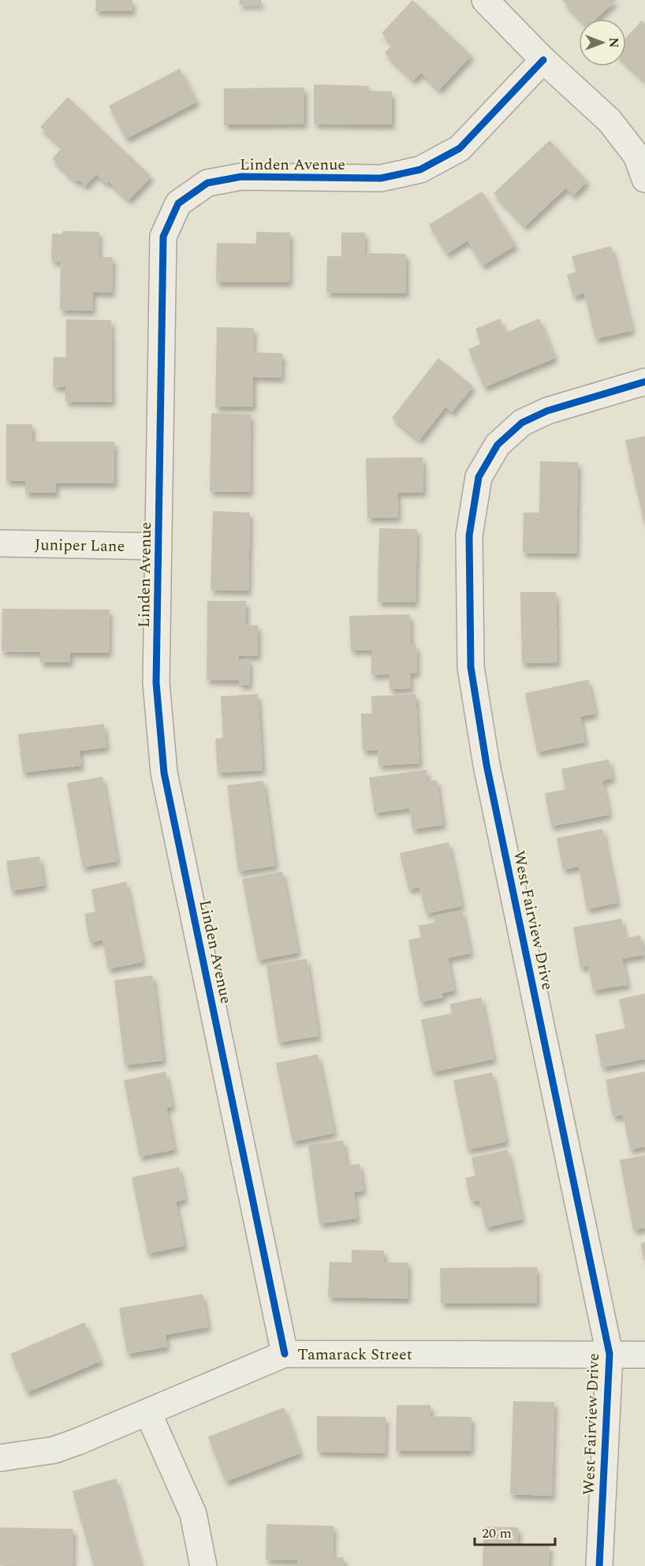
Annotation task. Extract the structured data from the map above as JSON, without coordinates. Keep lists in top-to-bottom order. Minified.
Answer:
{"streets":{"street":["Linden Avenue","Juniper Lane","West Fairview Drive","Tamarack Street"]},"crossings":[["Linden Avenue","Juniper Lane"],["Linden Avenue","Tamarack Street"],["West Fairview Drive","Tamarack Street"]],"scale_bar":"20 m","north":"right"}
